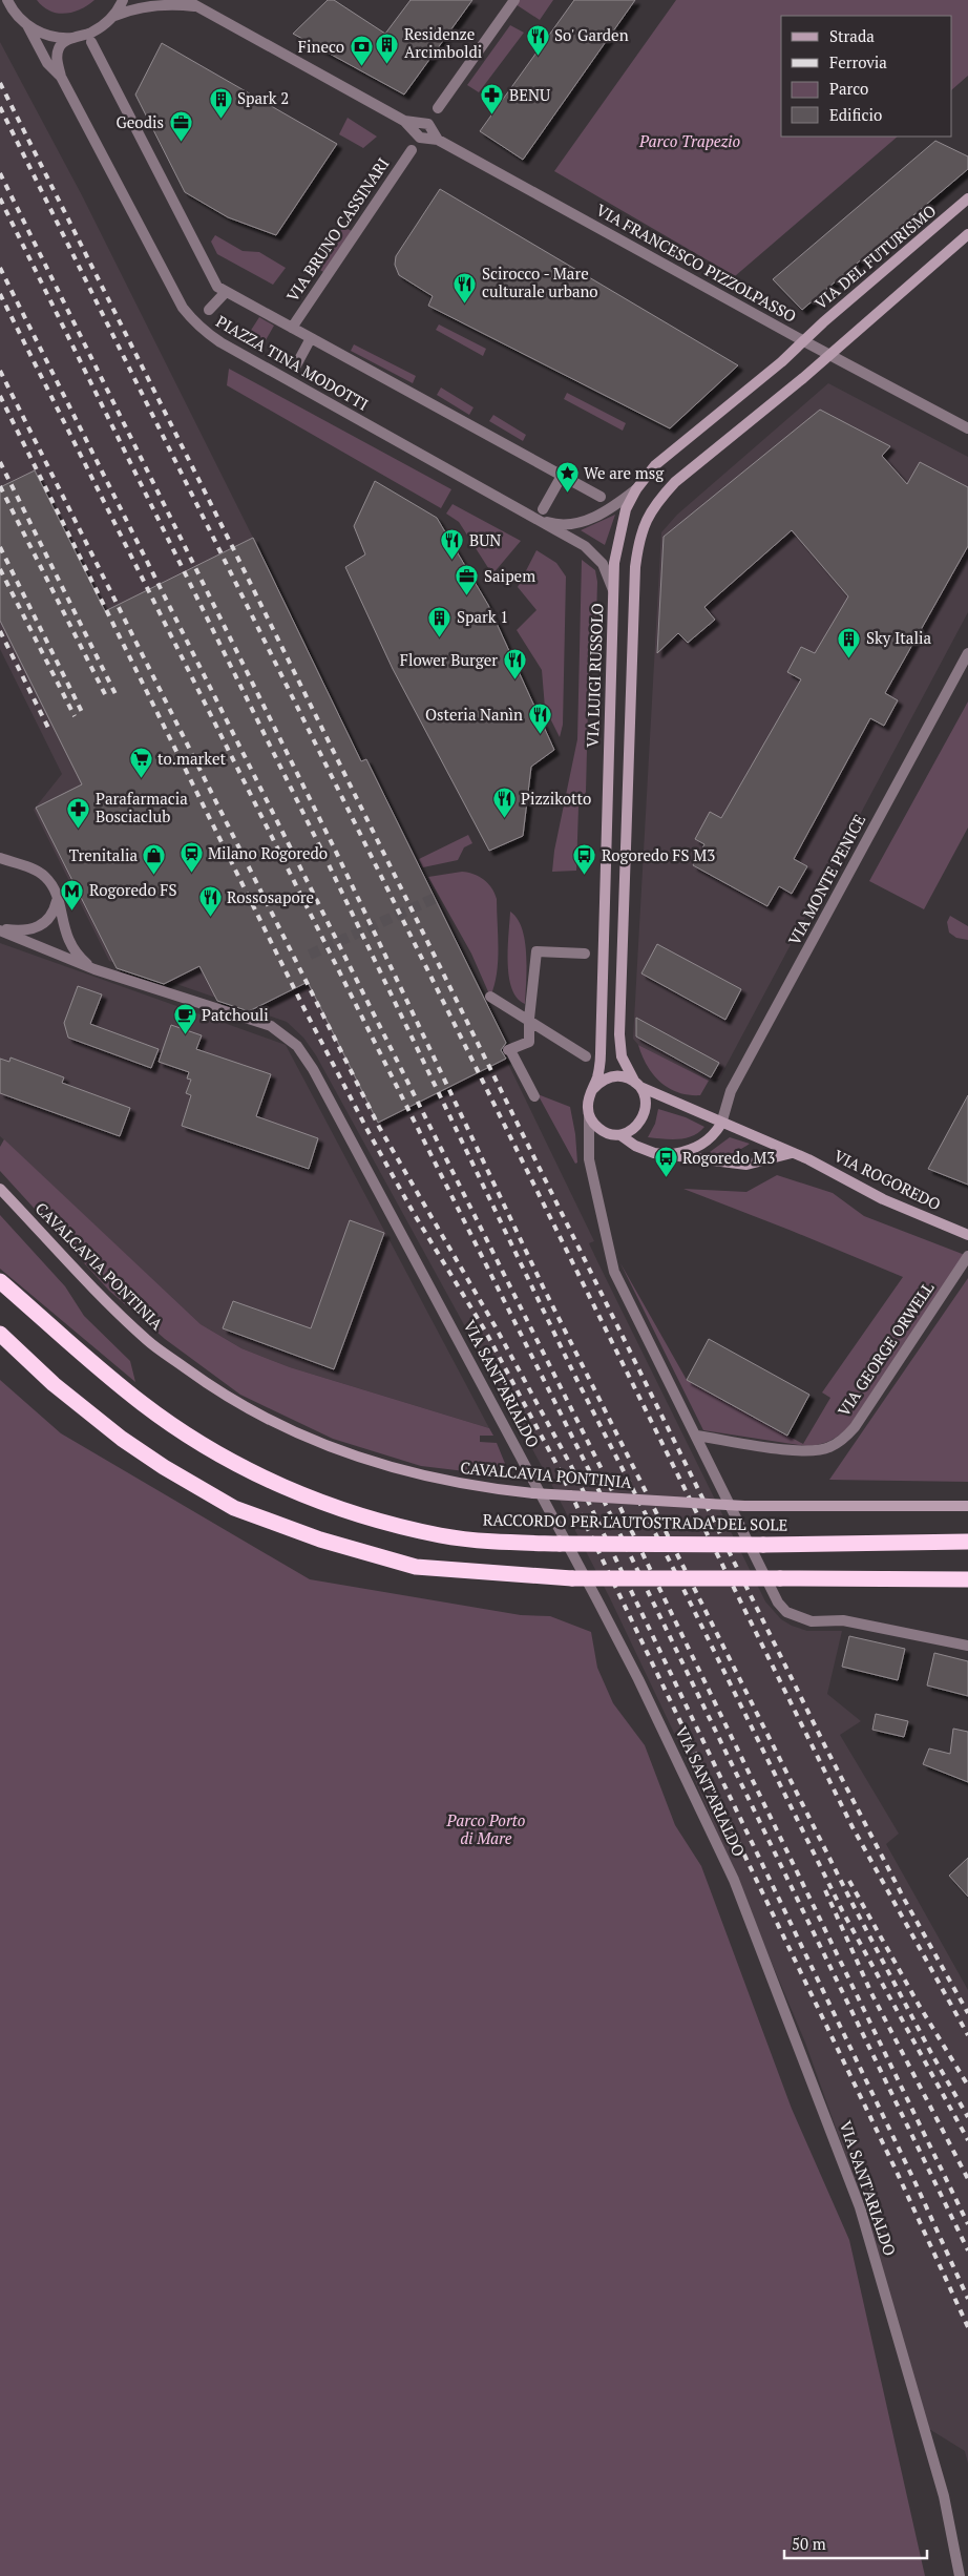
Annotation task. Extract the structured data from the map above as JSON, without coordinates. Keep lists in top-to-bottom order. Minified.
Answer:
{"streets":{"highway":["RACCORDO PER L'AUTOSTRADA DEL SOLE"],"street":["VIA BRUNO CASSINARI","VIA DEL FUTURISMO","VIA FRANCESCO PIZZOLPASSO","PIAZZA TINA MODOTTI","VIA LUIGI RUSSOLO","VIA MONTE PENICE","VIA ROGOREDO","CAVALCAVIA PONTINIA","VIA GEORGE ORWELL","VIA SANT'ARIALDO"]},"crossings":[["VIA DEL FUTURISMO","VIA FRANCESCO PIZZOLPASSO"],["VIA DEL FUTURISMO","VIA LUIGI RUSSOLO"],["VIA FRANCESCO PIZZOLPASSO","VIA LUIGI RUSSOLO"],["PIAZZA TINA MODOTTI","VIA LUIGI RUSSOLO"],["VIA LUIGI RUSSOLO","VIA ROGOREDO"],["VIA MONTE PENICE","VIA ROGOREDO"]],"parks":["Parco Trapezio","Parco Porto di Mare"],"places":{"restaurant":["So' Garden","Scirocco - Mare culturale urbano","BUN","Flower Burger","Osteria Nanìn","Pizzikotto","Rossosapore"],"building":["Residenze Arcimboldi","Spark 2","Spark 1","Sky Italia"],"bank":["Fineco"],"pharmacy":["BENU","Parafarmacia Bosciaclub"],"office":["Geodis","Saipem"],"place":["We are msg"],"supermarket":["to.market"],"station":["Milano Rogoredo"],"shop":["Trenitalia"],"bus stop":["Rogoredo FS M3","Rogoredo M3"],"metro station":["Rogoredo FS"],"cafe":["Patchouli"]},"legend":["Strada","Ferrovia","Parco","Edificio"],"scale_bar":"50 m"}
